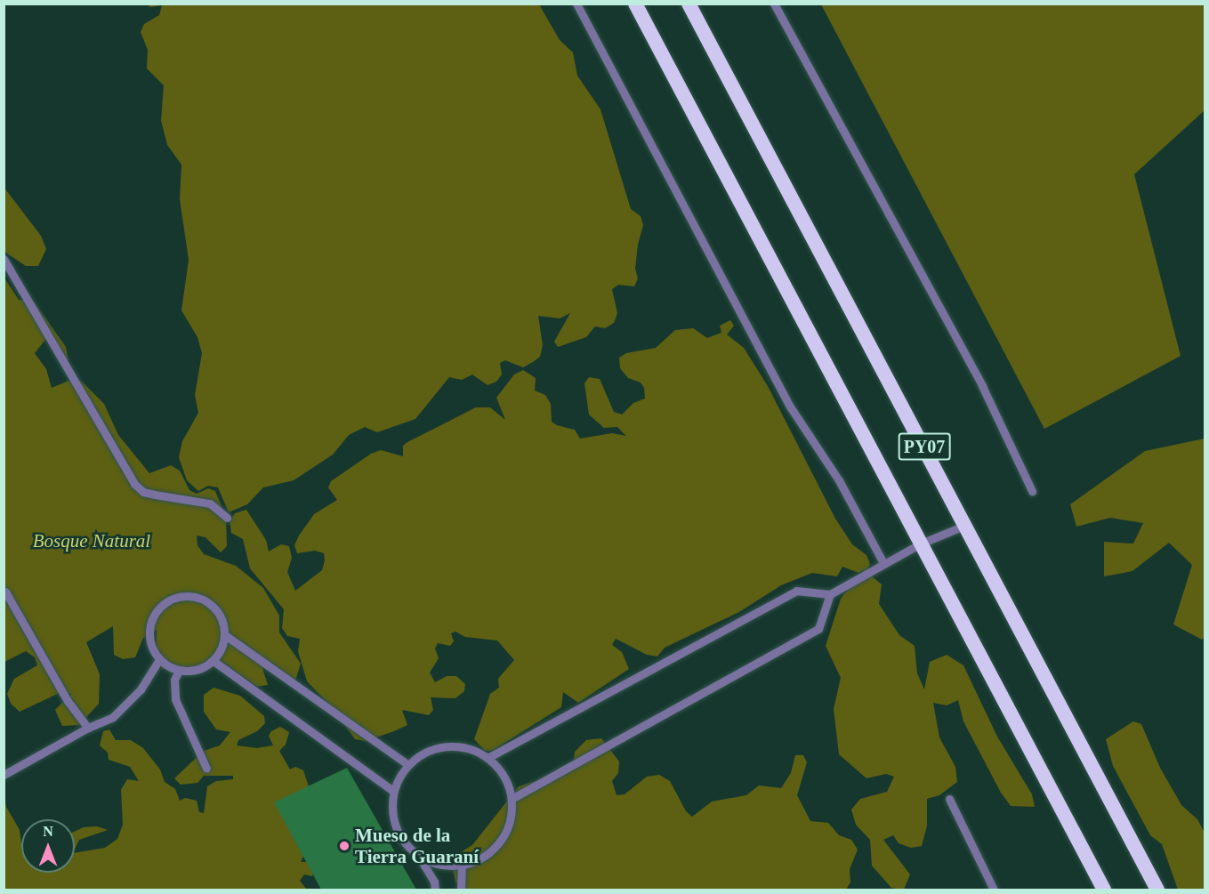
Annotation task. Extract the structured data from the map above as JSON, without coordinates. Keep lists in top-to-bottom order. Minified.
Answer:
{"streets":{"highway":["PY07"]},"parks":["Bosque Natural"],"places":["Mueso de la Tierra Guaraní"],"north":"top"}
